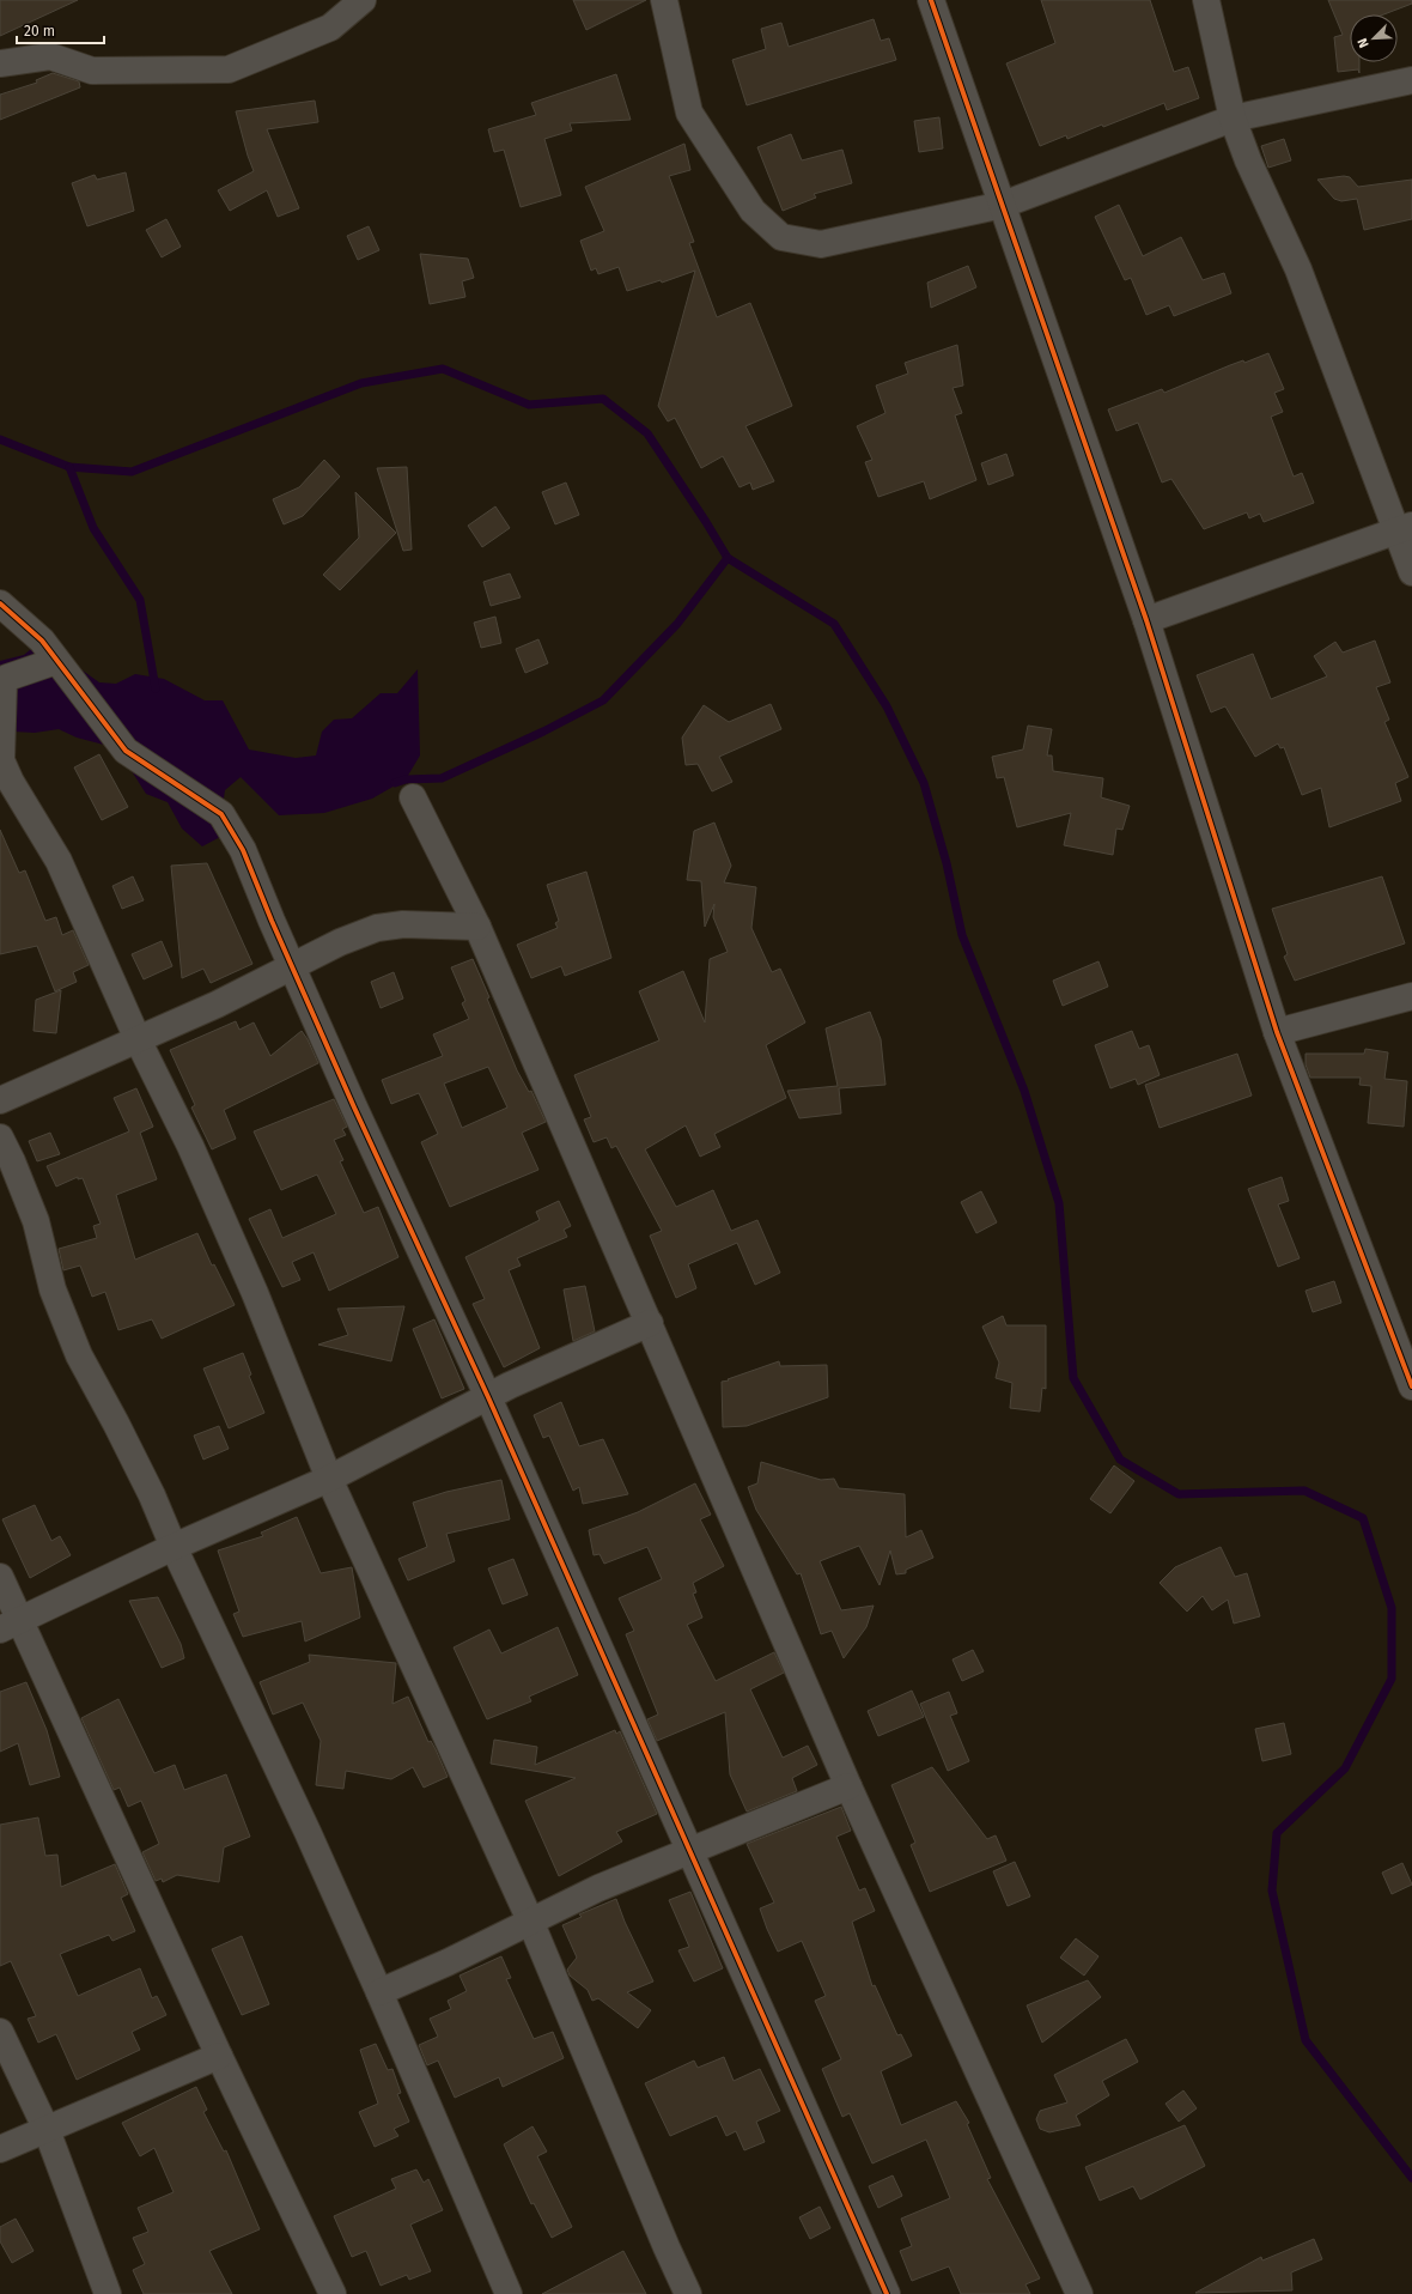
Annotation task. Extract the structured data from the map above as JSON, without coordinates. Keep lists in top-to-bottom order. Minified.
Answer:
{"scale_bar":"20 m","north":"bottom left"}
